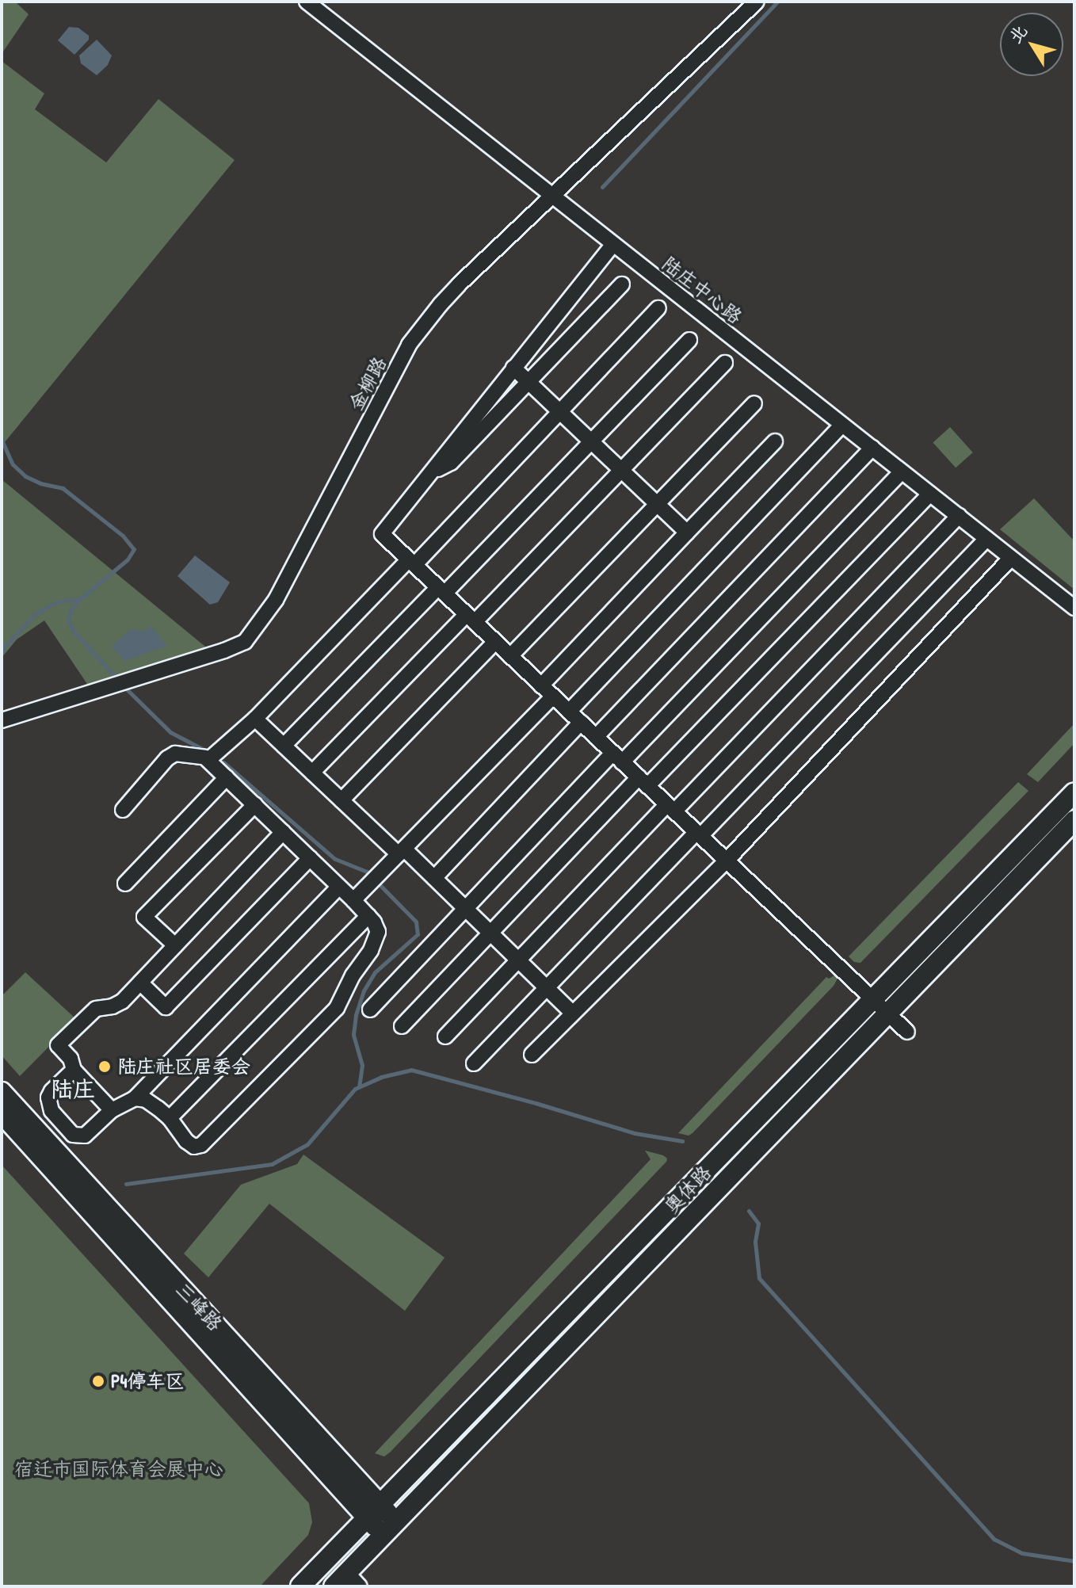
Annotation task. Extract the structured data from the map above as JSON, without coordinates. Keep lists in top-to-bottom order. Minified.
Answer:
{"streets":{"main road":["奥体路","三峰路"],"street":["陆庄中心路","金柳路"]},"crossings":[["陆庄中心路","金柳路"],["奥体路","三峰路"]],"districts":["陆庄"],"parks":["宿迁市国际体育会展中心"],"places":["陆庄社区居委会","P4停车区"],"north":"top left"}
